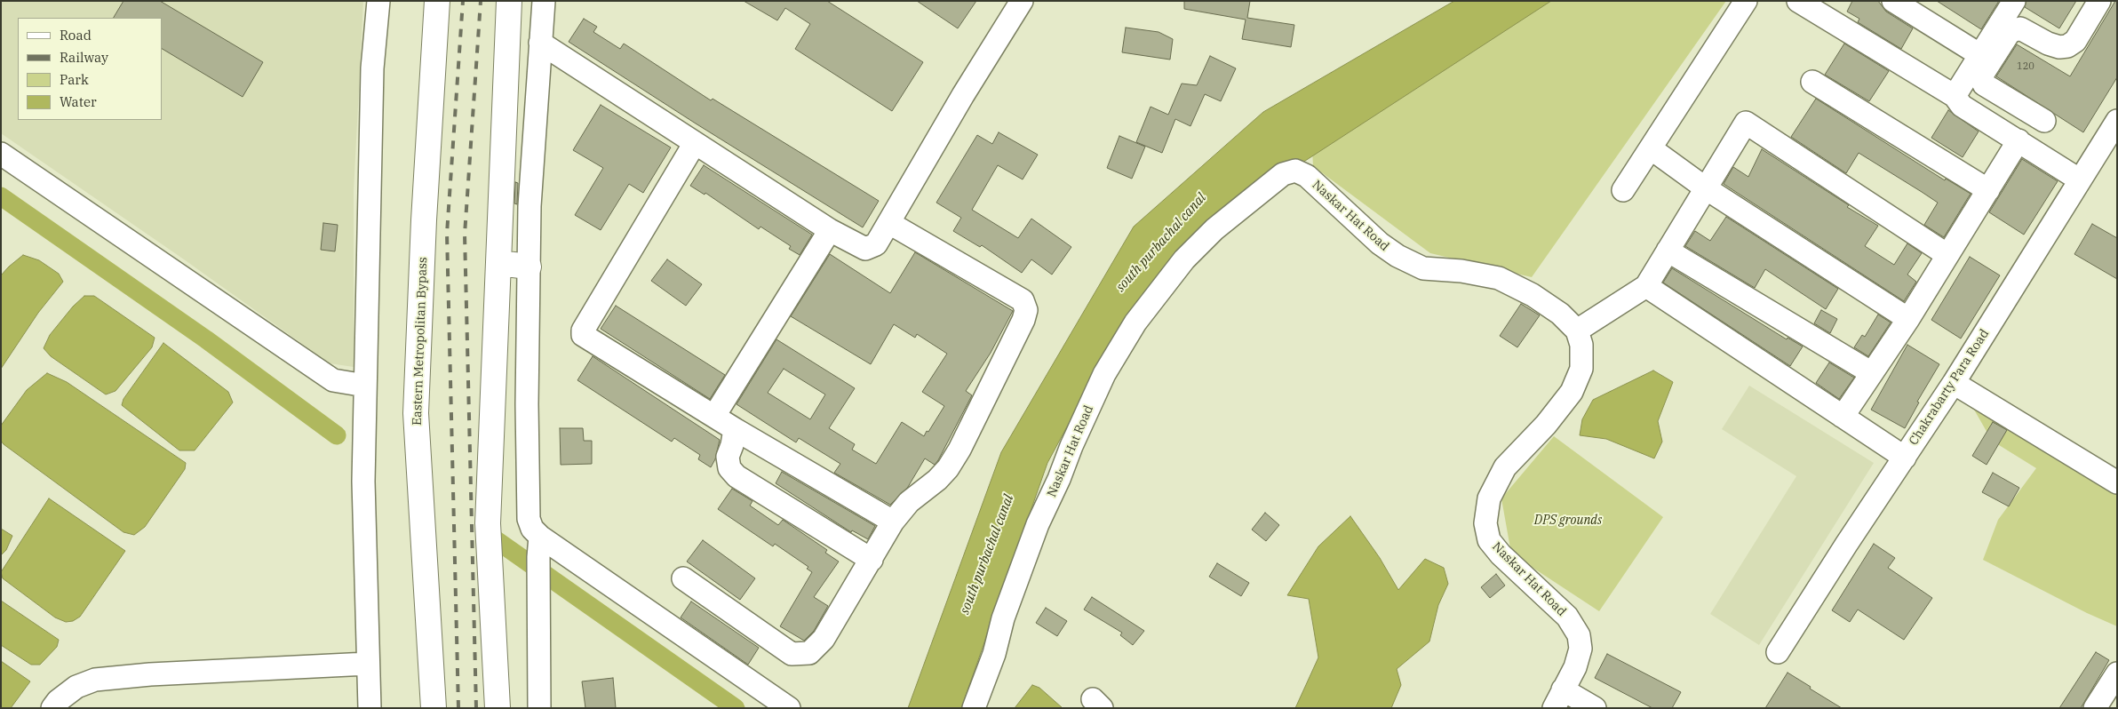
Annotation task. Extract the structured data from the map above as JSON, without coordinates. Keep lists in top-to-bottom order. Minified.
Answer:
{"streets":{"main road":["Eastern Metropolitan Bypass"],"street":["Naskar Hat Road","Chakrabarty Para Road"]},"water":["south purbachal canal"],"parks":["DPS grounds"],"house_numbers":["120"],"legend":["Road","Railway","Park","Water"]}
